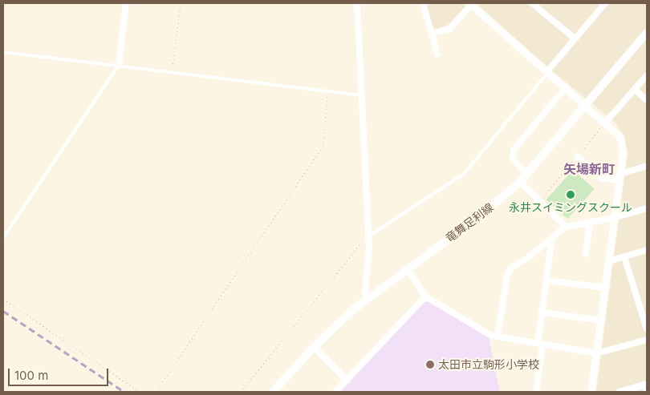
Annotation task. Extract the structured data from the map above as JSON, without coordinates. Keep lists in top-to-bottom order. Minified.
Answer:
{"streets":{"main road":["竜舞足利線"]},"districts":["矢場新町"],"places":["永井スイミングスクール","太田市立駒形小学校"],"scale_bar":"100 m"}
